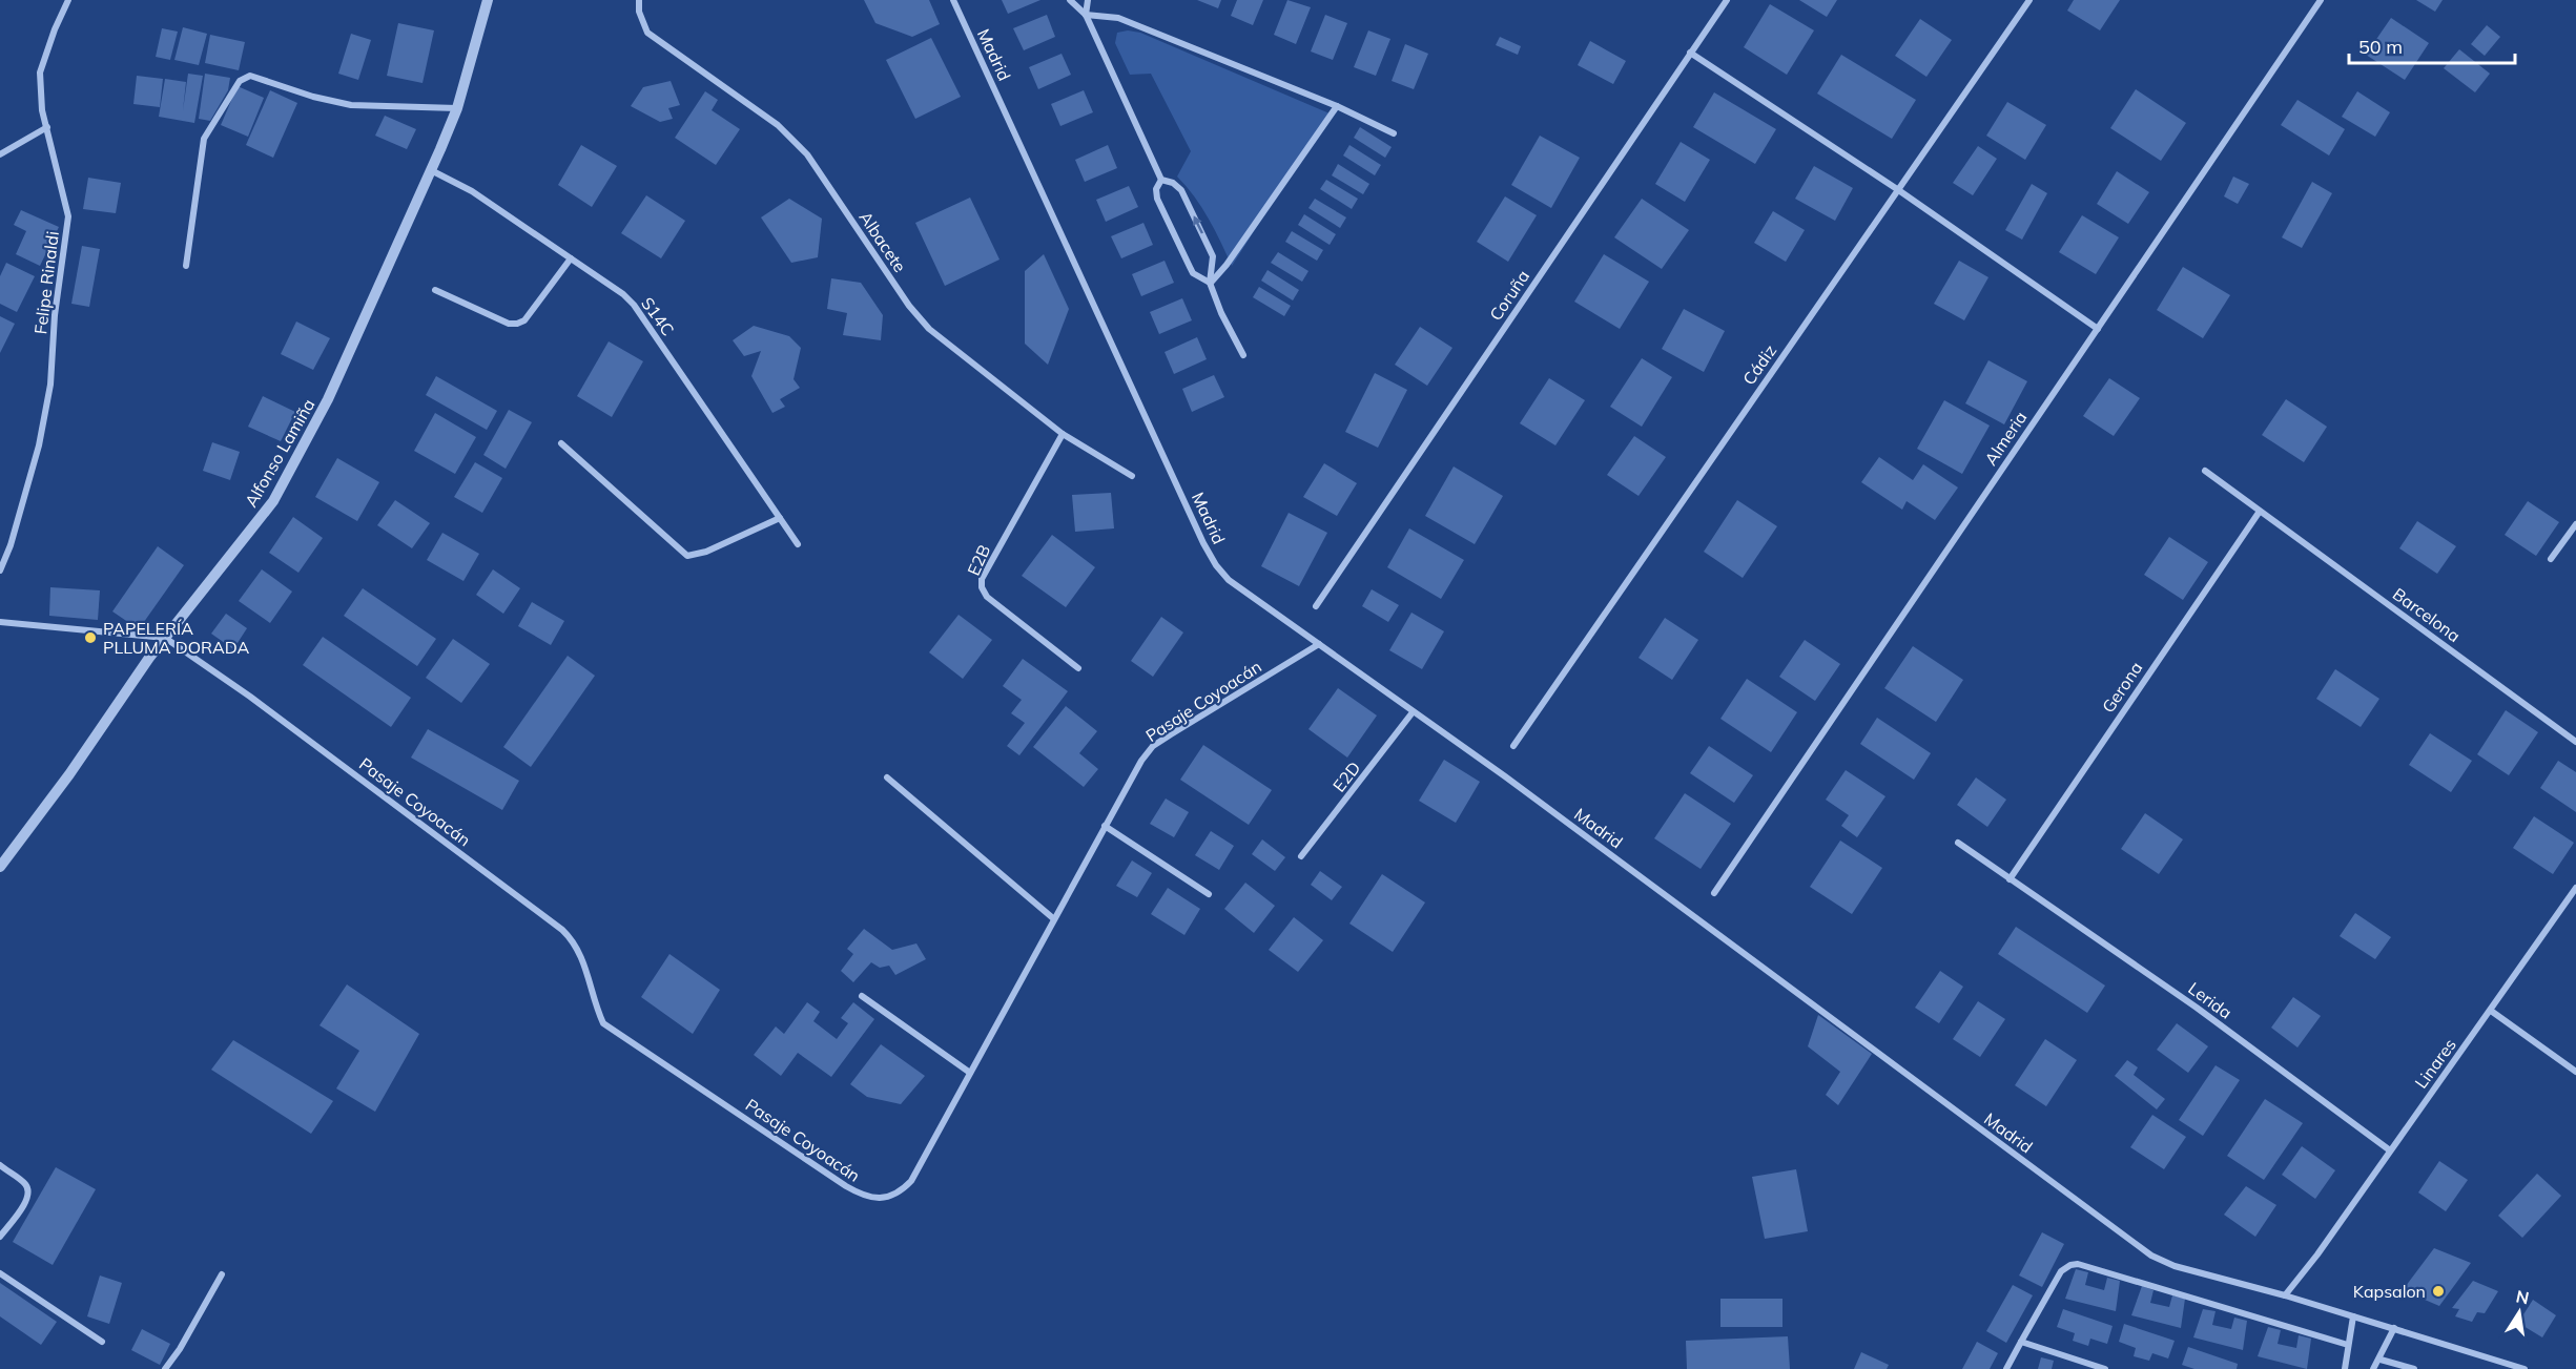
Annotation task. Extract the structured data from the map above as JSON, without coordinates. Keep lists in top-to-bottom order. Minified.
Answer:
{"streets":{"street":["Madrid","Albacete","Felipe Rinaldi","Coruña","S14C","Cádiz","Almeria","Alfonso Lamiña","E2B","Barcelona","Gerona","Pasaje Coyoacán","E2D","Lerida","Linares"]},"crossings":[["Madrid","Pasaje Coyoacán"],["Madrid","E2D"],["Madrid","Linares"],["Albacete","E2B"],["S14C","Alfonso Lamiña"],["Alfonso Lamiña","Pasaje Coyoacán"],["Barcelona","Gerona"],["Gerona","Lerida"],["Lerida","Linares"]],"places":["PAPELERÍA PLLUMA DORADA","Kapsalon"],"scale_bar":"50 m","north":"top"}
